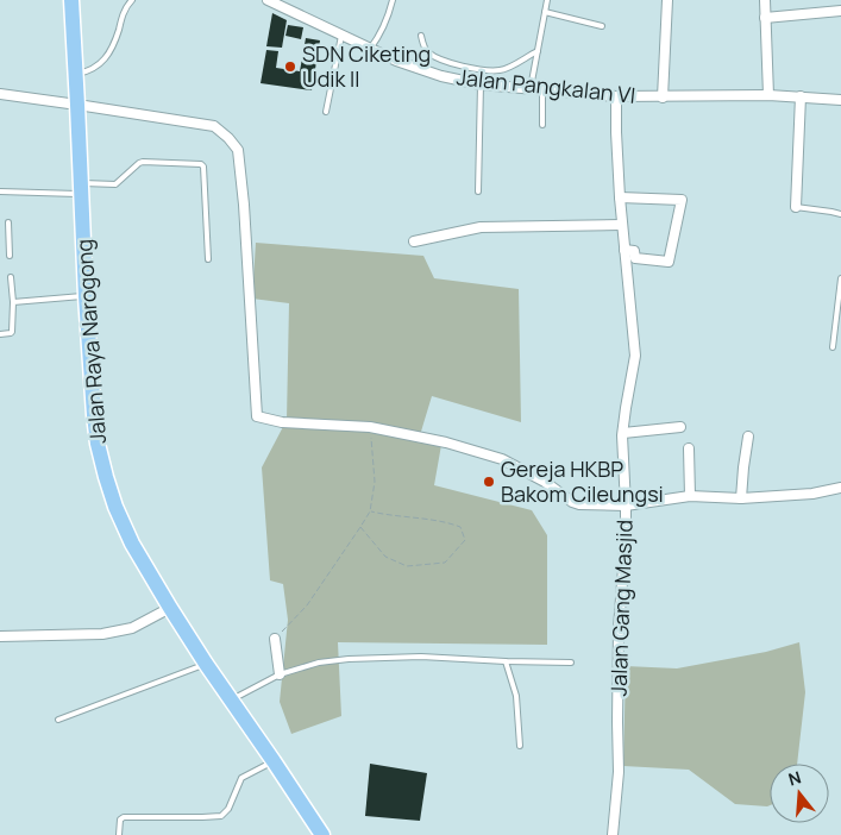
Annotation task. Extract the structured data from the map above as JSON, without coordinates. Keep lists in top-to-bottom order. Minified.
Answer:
{"streets":{"main road":["Jalan Raya Narogong"],"street":["Jalan Pangkalan VI","Jalan Gang Masjid"]},"crossings":[["Jalan Pangkalan VI","Jalan Gang Masjid"]],"places":["SDN Ciketing Udik II","Gereja HKBP Bakom Cileungsi"],"north":"top"}
